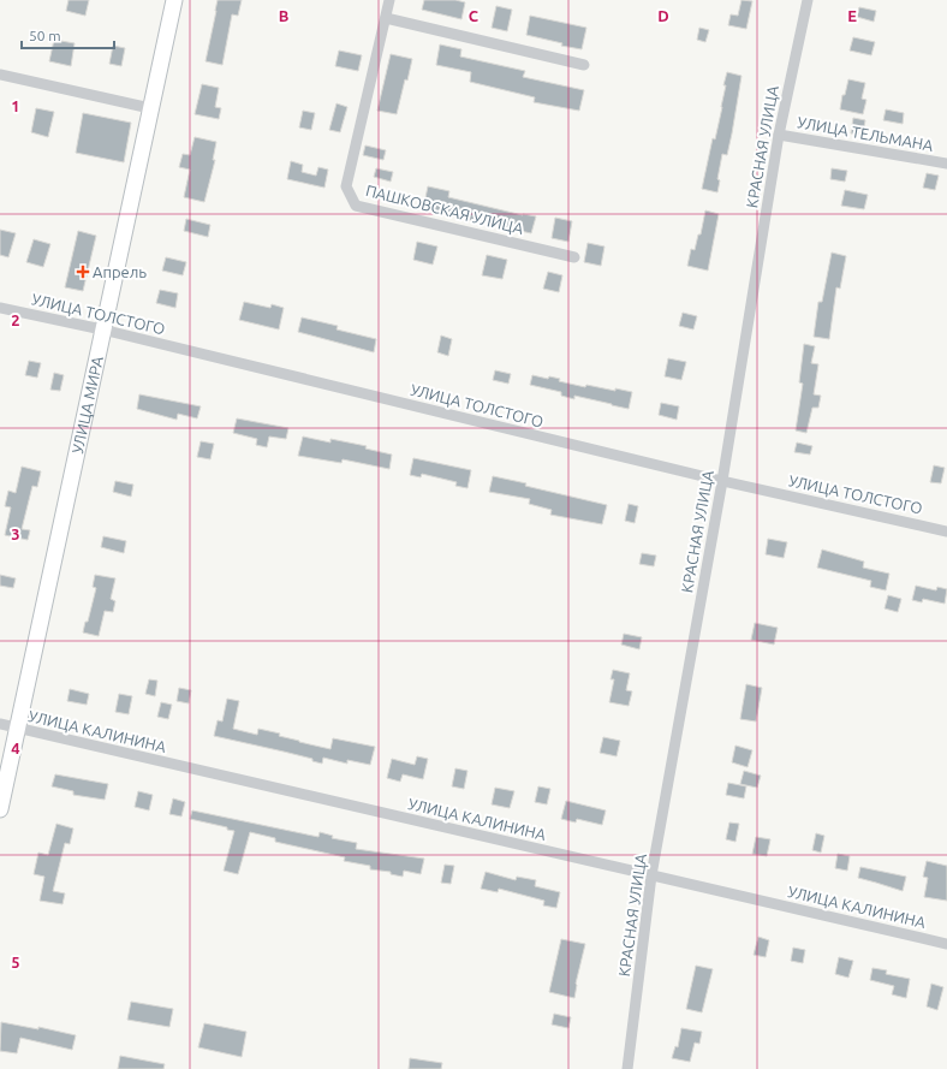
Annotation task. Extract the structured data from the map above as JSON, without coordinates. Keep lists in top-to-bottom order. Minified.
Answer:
{"streets":{"main road":["УЛИЦА МИРА"],"street":["УЛИЦА ТЕЛЬМАНА","КРАСНАЯ УЛИЦА","ПАШКОВСКАЯ УЛИЦА","УЛИЦА ТОЛСТОГО","УЛИЦА КАЛИНИНА"]},"crossings":[["УЛИЦА ТЕЛЬМАНА","КРАСНАЯ УЛИЦА"],["КРАСНАЯ УЛИЦА","УЛИЦА ТОЛСТОГО"],["КРАСНАЯ УЛИЦА","УЛИЦА КАЛИНИНА"],["УЛИЦА ТОЛСТОГО","УЛИЦА МИРА"],["УЛИЦА МИРА","УЛИЦА КАЛИНИНА"]],"places":{"health":["Апрель"]},"scale_bar":"50 m","grid":{"columns":["B","C","D","E"],"rows":["1","2","3","4","5"]}}
